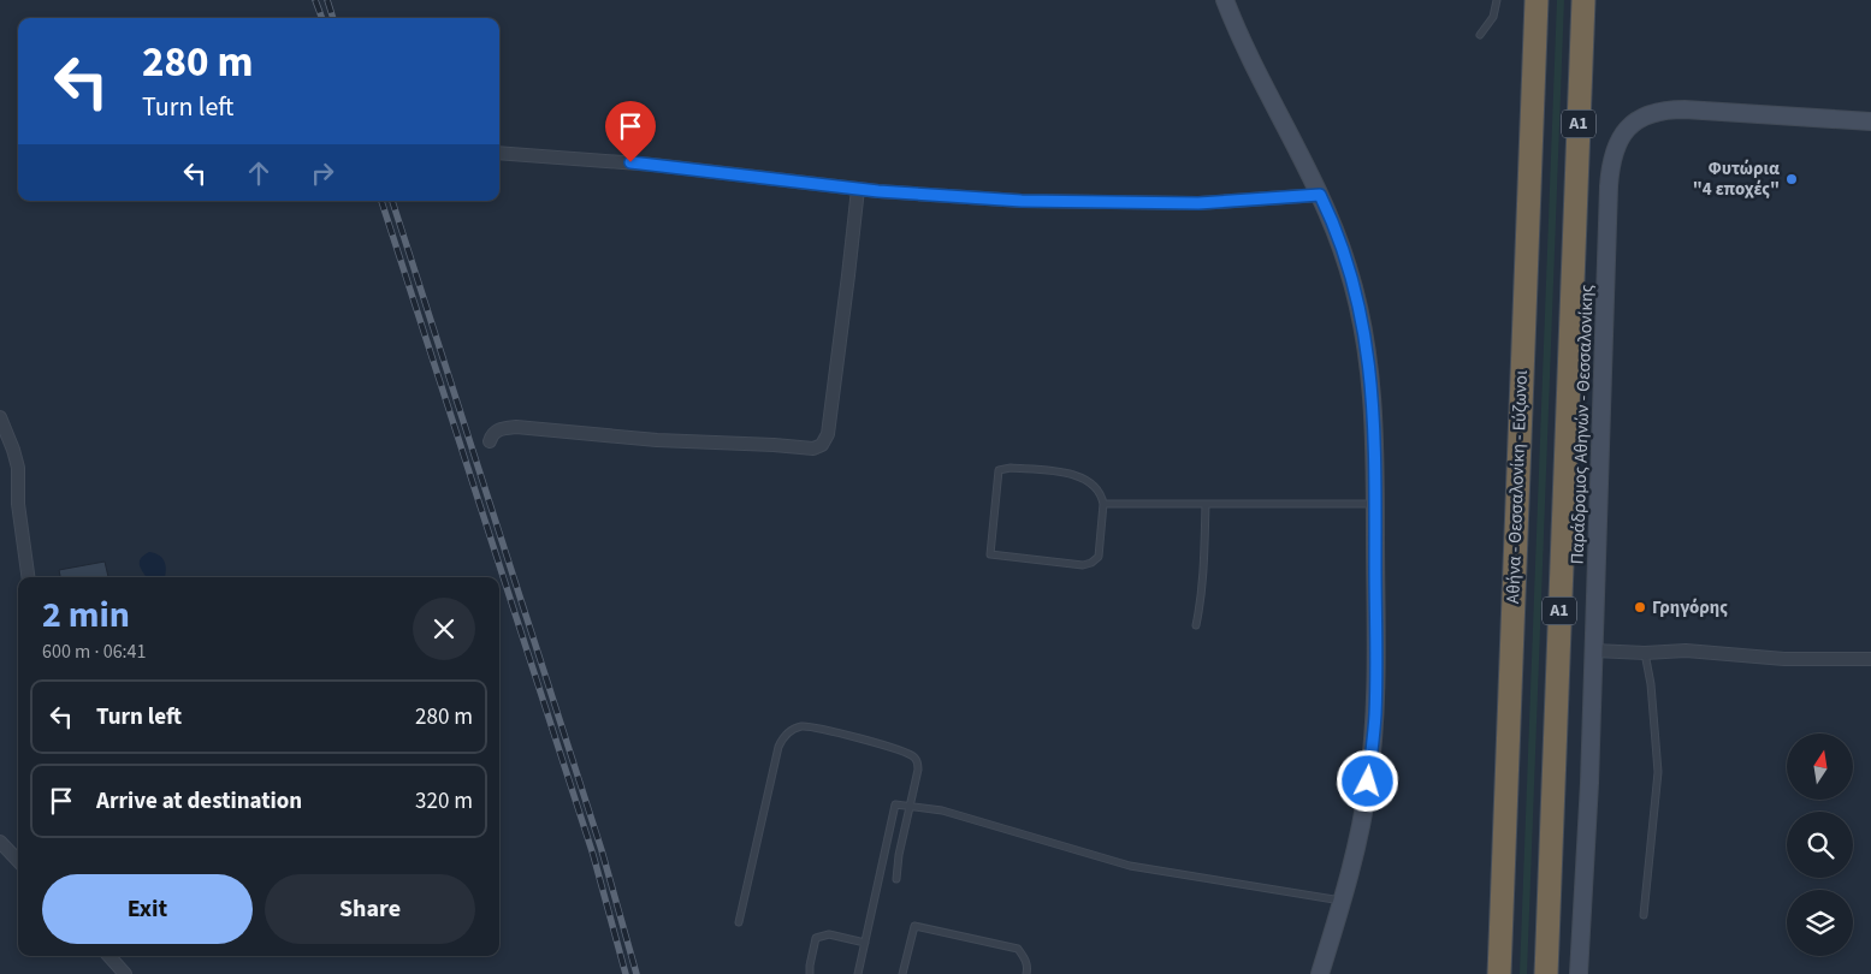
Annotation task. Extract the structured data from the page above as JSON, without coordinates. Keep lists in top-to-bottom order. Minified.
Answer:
{"streets":{"highway":["Α1","Αθήνα - Θεσσαλονίκη - Εύζωνοι"],"main road":["Παράδρομος Αθηνών - Θεσσαλονίκης"]},"places":["Φυτώρια \"4 εποχές\"","Γρηγόρης"],"north":"top","page":{"turn":["280 m","Turn left"],"heading":["2 min","600 m · 06:41"],"list":[{"name":"Turn left","value":"280 m"},{"name":"Arrive at destination","value":"320 m"}],"buttons":["Exit","Share"]}}
